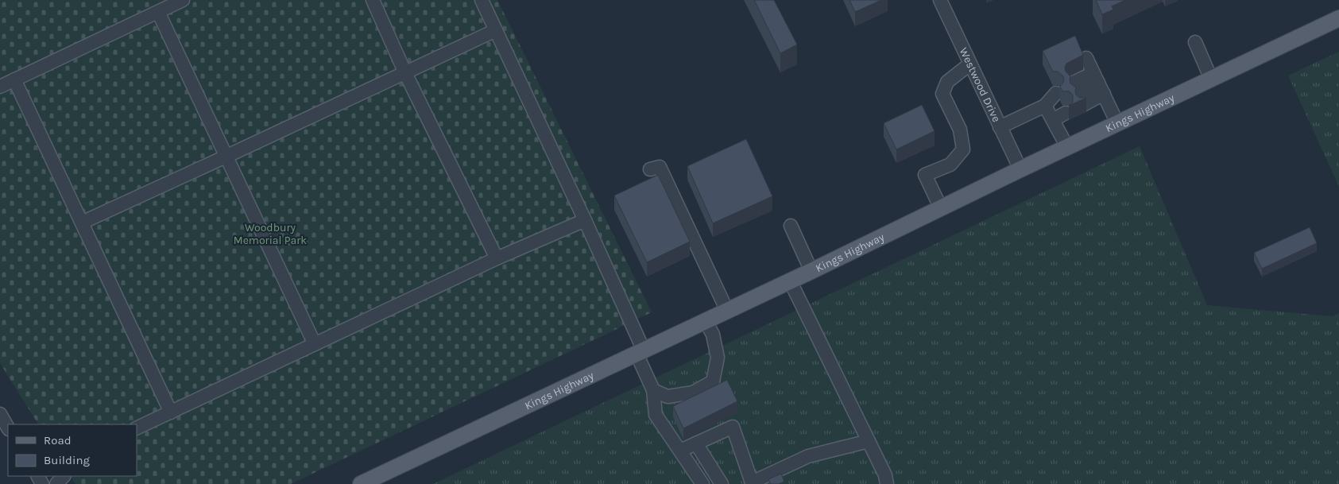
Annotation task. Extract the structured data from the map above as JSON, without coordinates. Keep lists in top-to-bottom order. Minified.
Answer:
{"streets":{"main road":["Kings Highway"],"street":["Westwood Drive"]},"crossings":[["Westwood Drive","Kings Highway"]],"parks":["Woodbury Memorial Park"],"legend":["Road","Building"]}
